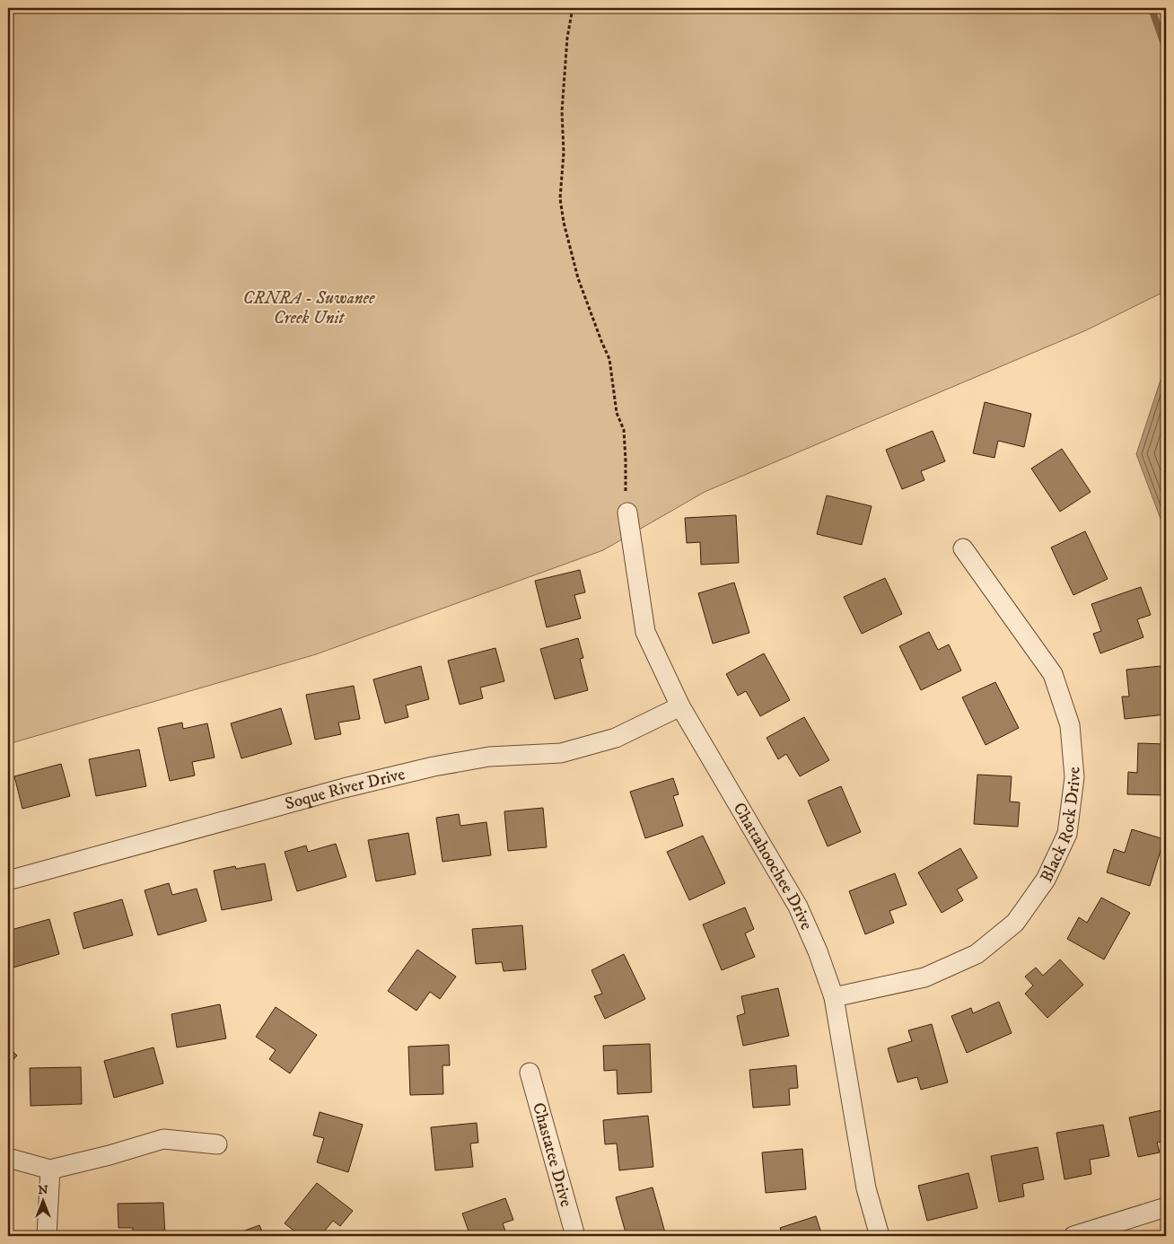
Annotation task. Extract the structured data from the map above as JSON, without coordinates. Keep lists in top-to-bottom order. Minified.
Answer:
{"streets":{"street":["Soque River Drive","Black Rock Drive","Chattahoochee Drive","Chastatee Drive"]},"crossings":[["Soque River Drive","Chattahoochee Drive"],["Black Rock Drive","Chattahoochee Drive"]],"parks":["CRNRA - Suwanee Creek Unit"],"north":"top"}
